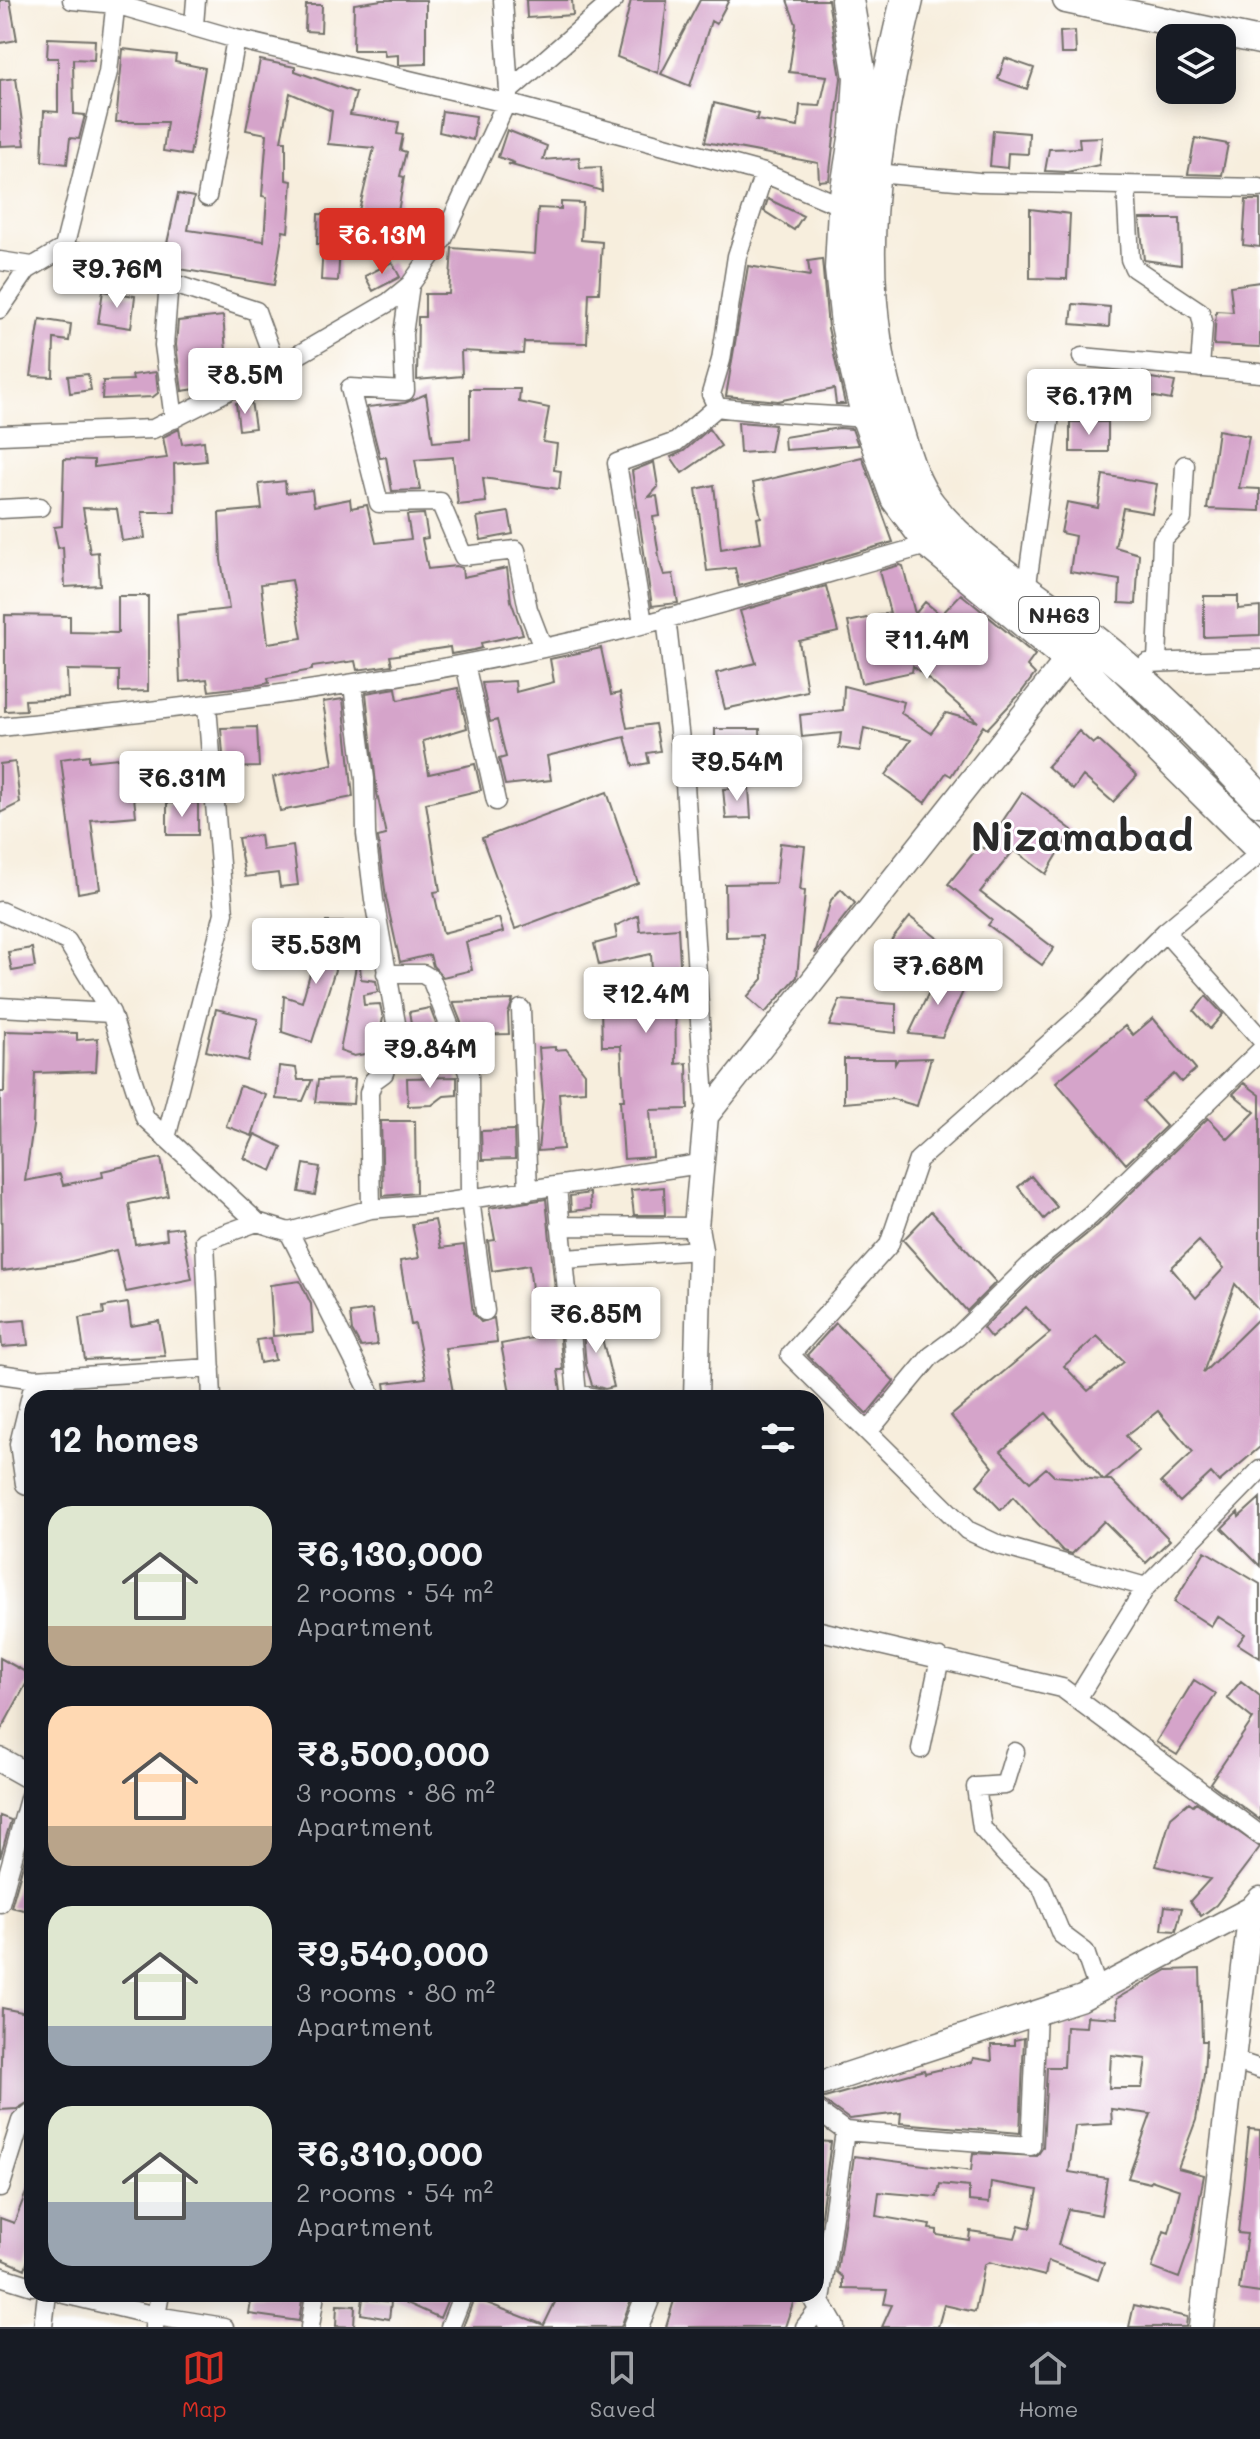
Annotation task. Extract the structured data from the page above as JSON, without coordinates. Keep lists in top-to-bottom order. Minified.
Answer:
{"streets":{"highway":["NH63"]},"districts":["Nizamabad"],"page":{"price":["₹6.13M","₹9.76M","₹8.5M","₹6.17M","₹11.4M","₹9.54M","₹6.31M","₹5.53M","₹7.68M","₹12.4M","₹9.84M","₹6.85M"],"heading":"12 homes","list":[{"name":"₹6,130,000","note":"2 rooms · 54 m² · Apartment"},{"name":"₹8,500,000","note":"3 rooms · 86 m² · Apartment"},{"name":"₹9,540,000","note":"3 rooms · 80 m² · Apartment"},{"name":"₹6,310,000","note":"2 rooms · 54 m² · Apartment"}],"tabs":["Map","Saved","Home"]}}
